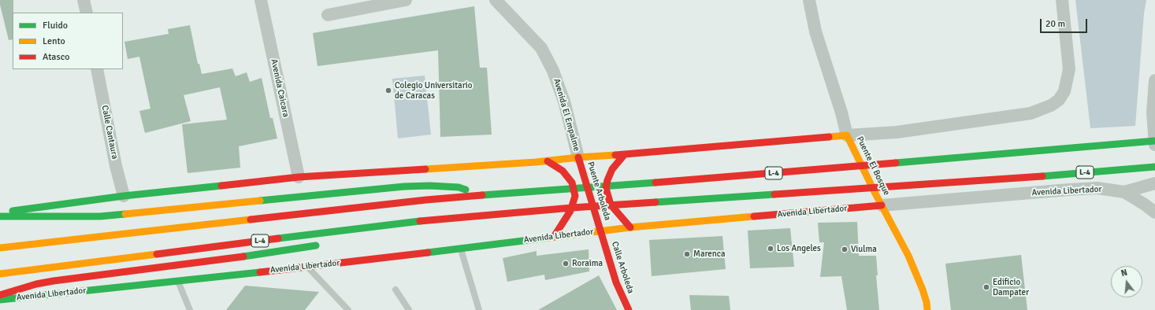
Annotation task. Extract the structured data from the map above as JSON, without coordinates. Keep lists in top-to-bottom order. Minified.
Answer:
{"streets":{"main road":["Puente El Bosque","L-4","Puente Arboleda","Avenida Libertador","Calle Arboleda"],"street":["Avenida Caicara","Avenida El Empalme","Calle Cantaura"]},"crossings":[["Avenida El Empalme","Puente Arboleda"],["Puente El Bosque","Avenida Libertador"],["L-4","Avenida Libertador"],["Puente Arboleda","Avenida Libertador"],["Puente Arboleda","Calle Arboleda"],["Avenida Libertador","Calle Arboleda"]],"places":["Colegio Universitario de Caracas","Los Angeles","Viulma","Marenca","Roraima","Edificio Dampater"],"legend":["Fluido","Lento","Atasco"],"scale_bar":"20 m","north":"top"}
